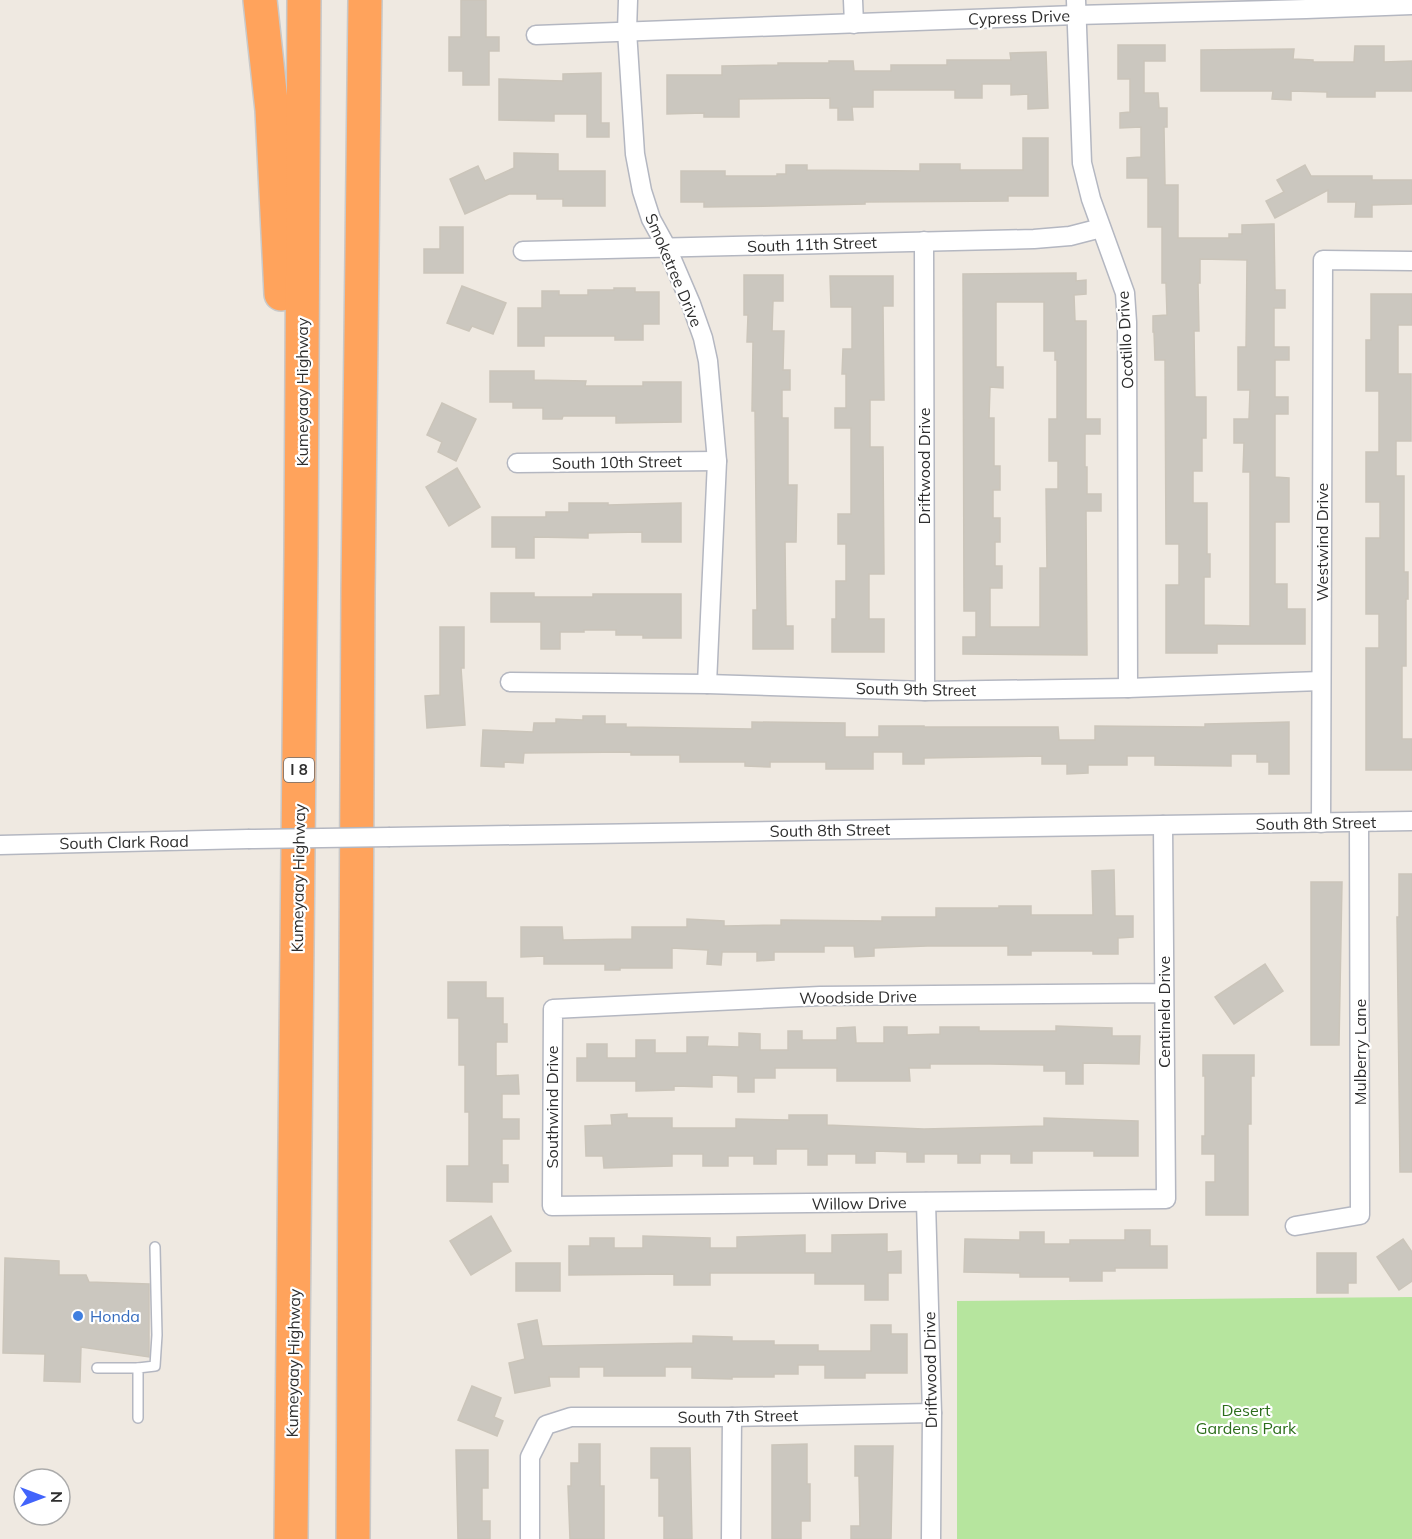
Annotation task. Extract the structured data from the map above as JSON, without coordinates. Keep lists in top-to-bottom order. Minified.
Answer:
{"streets":{"highway":["Kumeyaay Highway","I 8"],"street":["Cypress Drive","South 11th Street","Smoketree Drive","Ocotillo Drive","South 10th Street","Driftwood Drive","Westwind Drive","South 9th Street","South 8th Street","South Clark Road","Woodside Drive","Centinela Drive","Mulberry Lane","Southwind Drive","Willow Drive","South 7th Street"]},"crossings":[["Cypress Drive","Smoketree Drive"],["Cypress Drive","Ocotillo Drive"],["South 11th Street","Smoketree Drive"],["South 11th Street","Ocotillo Drive"],["South 11th Street","Driftwood Drive"],["Smoketree Drive","South 10th Street"],["Smoketree Drive","South 9th Street"],["Ocotillo Drive","South 9th Street"],["Driftwood Drive","South 9th Street"],["Driftwood Drive","Willow Drive"],["Driftwood Drive","South 7th Street"],["Westwind Drive","South 9th Street"],["Westwind Drive","South 8th Street"],["South 8th Street","South Clark Road"],["South 8th Street","Centinela Drive"],["South 8th Street","Mulberry Lane"],["Woodside Drive","Centinela Drive"],["Woodside Drive","Southwind Drive"],["Centinela Drive","Willow Drive"],["Southwind Drive","Willow Drive"]],"parks":["Desert Gardens Park"],"places":["Honda"],"north":"right"}
